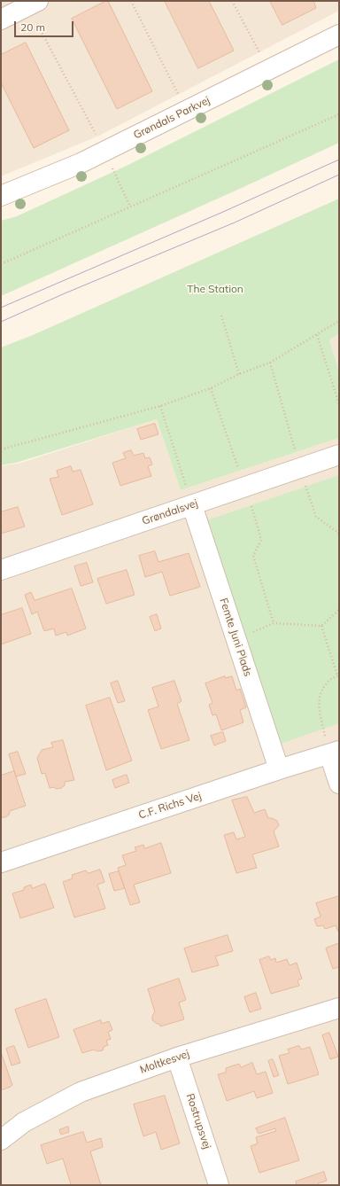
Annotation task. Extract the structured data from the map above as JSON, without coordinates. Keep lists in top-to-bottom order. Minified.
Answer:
{"streets":{"street":["Grøndals Parkvej","Grøndalsvej","Femte Juni Plads","C.F. Richs Vej","Moltkesvej","Rostrupsvej"]},"crossings":[["Grøndalsvej","Femte Juni Plads"],["Femte Juni Plads","C.F. Richs Vej"],["Moltkesvej","Rostrupsvej"]],"parks":["The Station"],"scale_bar":"20 m"}
